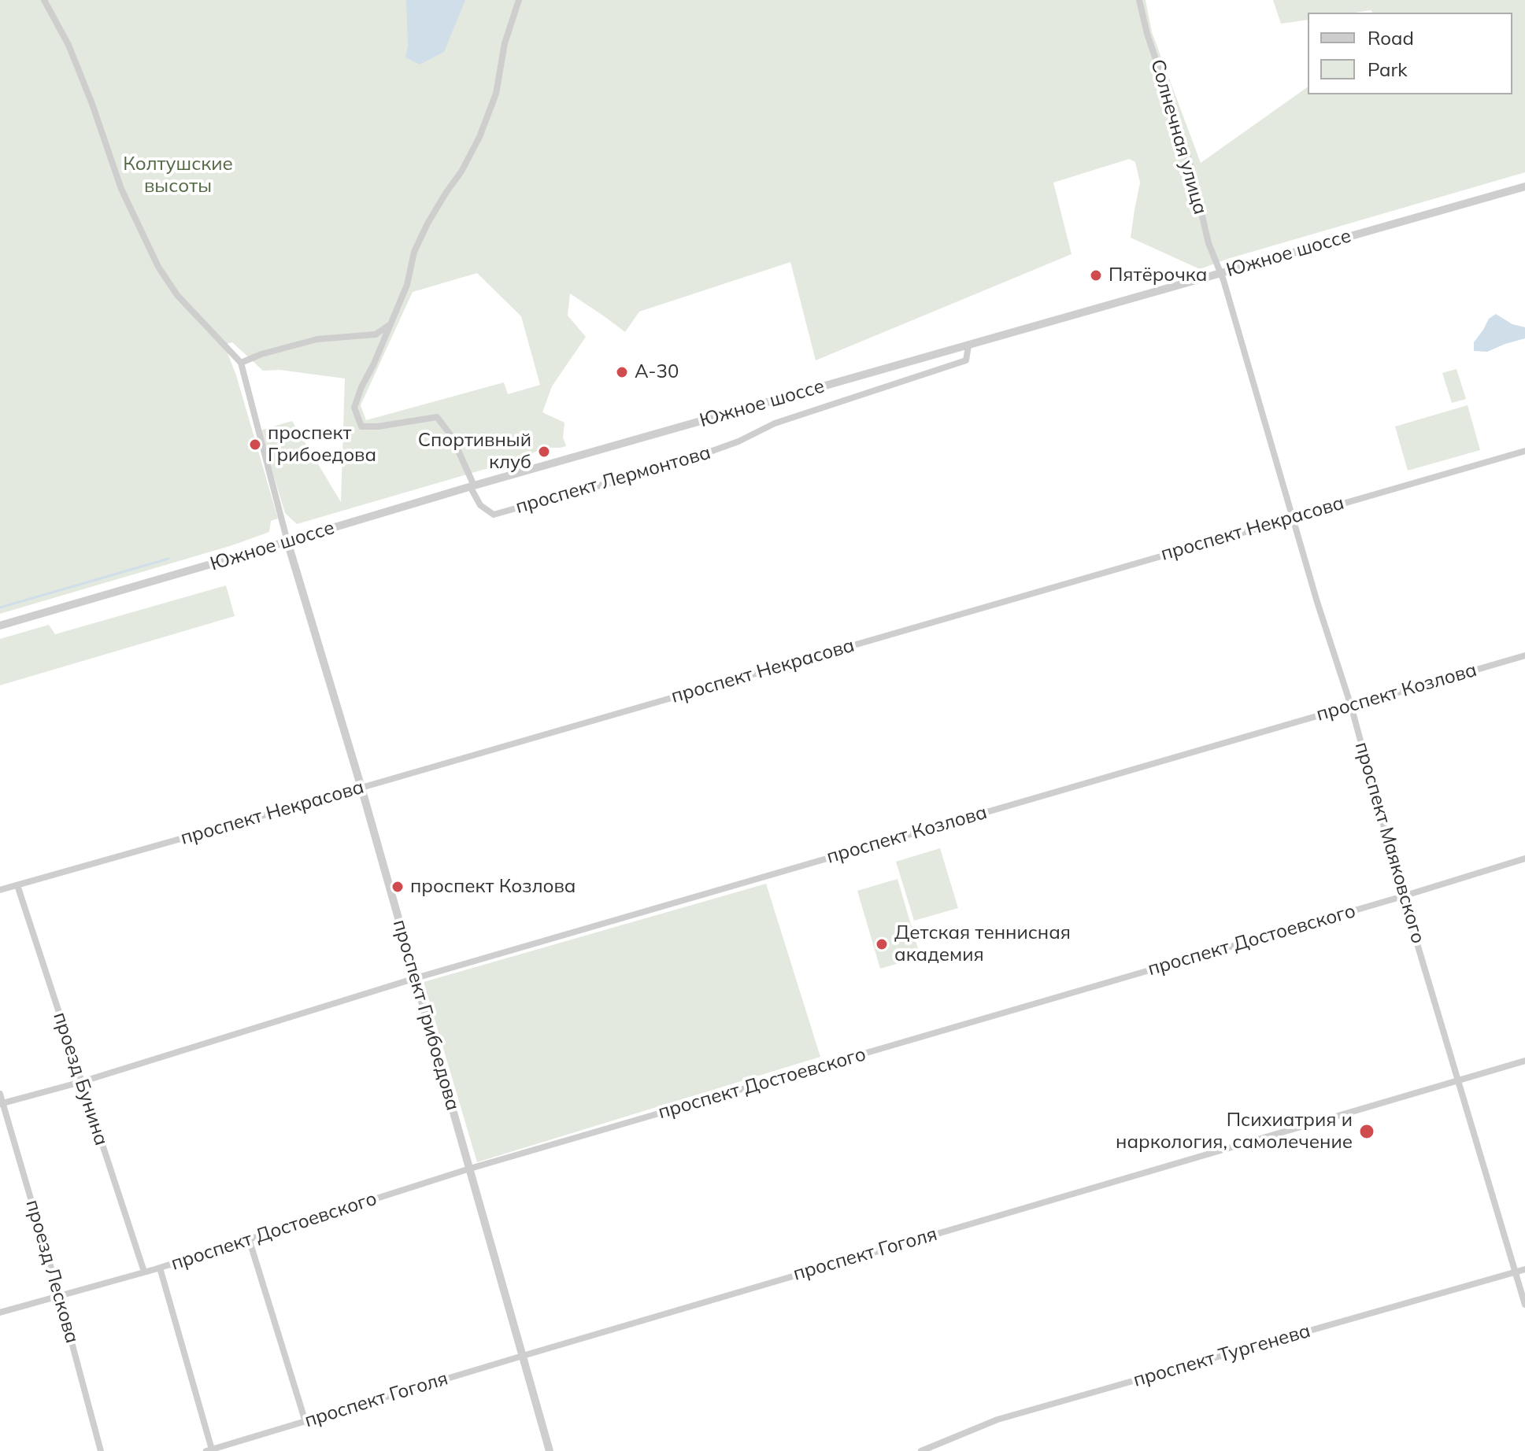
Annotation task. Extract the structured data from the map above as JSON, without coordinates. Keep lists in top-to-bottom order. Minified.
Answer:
{"streets":{"street":["Солнечная улица","Южное шоссе","проспект Лермонтова","проспект Некрасова","проспект Козлова","проспект Маяковского","проспект Достоевского","проспект Грибоедова","проезд Бунина","проспект Гоголя","проезд Лескова","проспект Тургенева"]},"crossings":[["Солнечная улица","Южное шоссе"],["Солнечная улица","проспект Маяковского"],["Южное шоссе","проспект Лермонтова"],["Южное шоссе","проспект Маяковского"],["Южное шоссе","проспект Грибоедова"],["проспект Некрасова","проспект Маяковского"],["проспект Некрасова","проспект Грибоедова"],["проспект Некрасова","проезд Бунина"],["проспект Козлова","проспект Маяковского"],["проспект Козлова","проспект Грибоедова"],["проспект Козлова","проезд Бунина"],["проспект Козлова","проезд Лескова"],["проспект Маяковского","проспект Достоевского"],["проспект Маяковского","проспект Гоголя"],["проспект Маяковского","проспект Тургенева"],["проспект Достоевского","проспект Грибоедова"],["проспект Достоевского","проезд Бунина"],["проспект Достоевского","проезд Лескова"],["проспект Грибоедова","проспект Гоголя"]],"parks":["Колтушские высоты"],"places":["Пятёрочка","А-30","проспект Грибоедова","Спортивный клуб","проспект Козлова","Детская теннисная академия","Психиатрия и наркология, самолечение"],"legend":["Road","Park"]}
